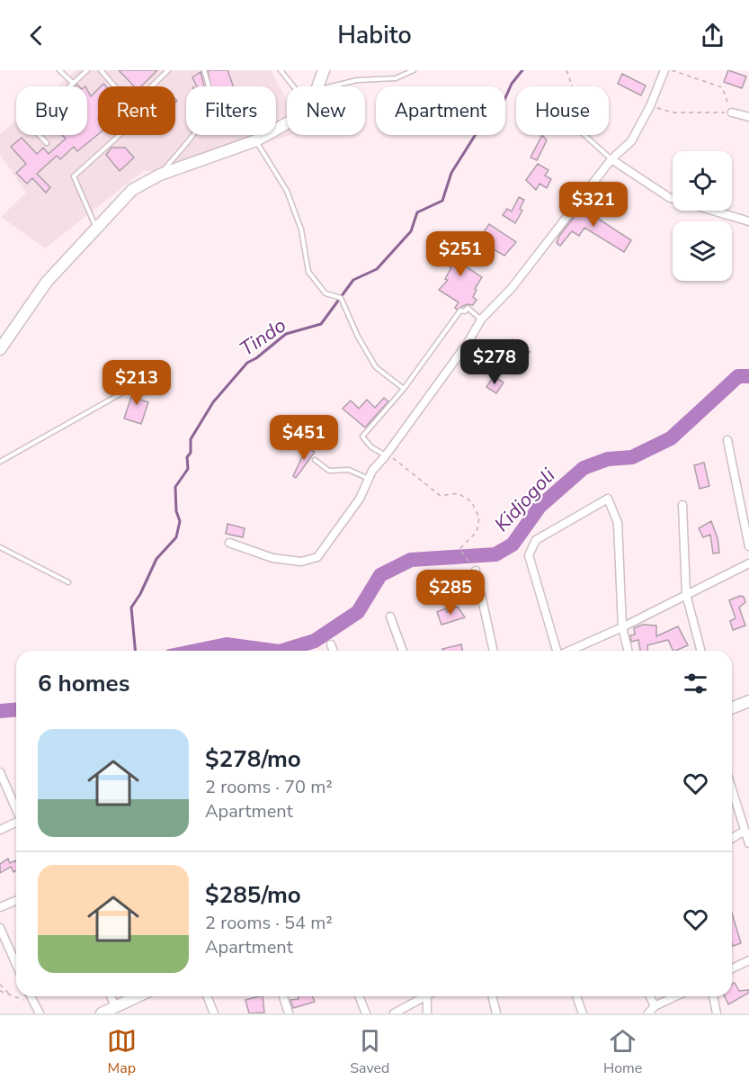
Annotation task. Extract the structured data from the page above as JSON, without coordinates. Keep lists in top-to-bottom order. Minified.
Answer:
{"water":["Tindo","Kidjogoli"],"page":{"header":"Habito","chip":["Buy","Rent","Filters","New","Apartment","House"],"price":["$321","$251","$278","$213","$451","$285"],"heading":"6 homes","list":[{"name":"$278/mo","note":"2 rooms · 70 m² · Apartment"},{"name":"$285/mo","note":"2 rooms · 54 m² · Apartment"}],"tabs":["Map","Saved","Home"]}}
